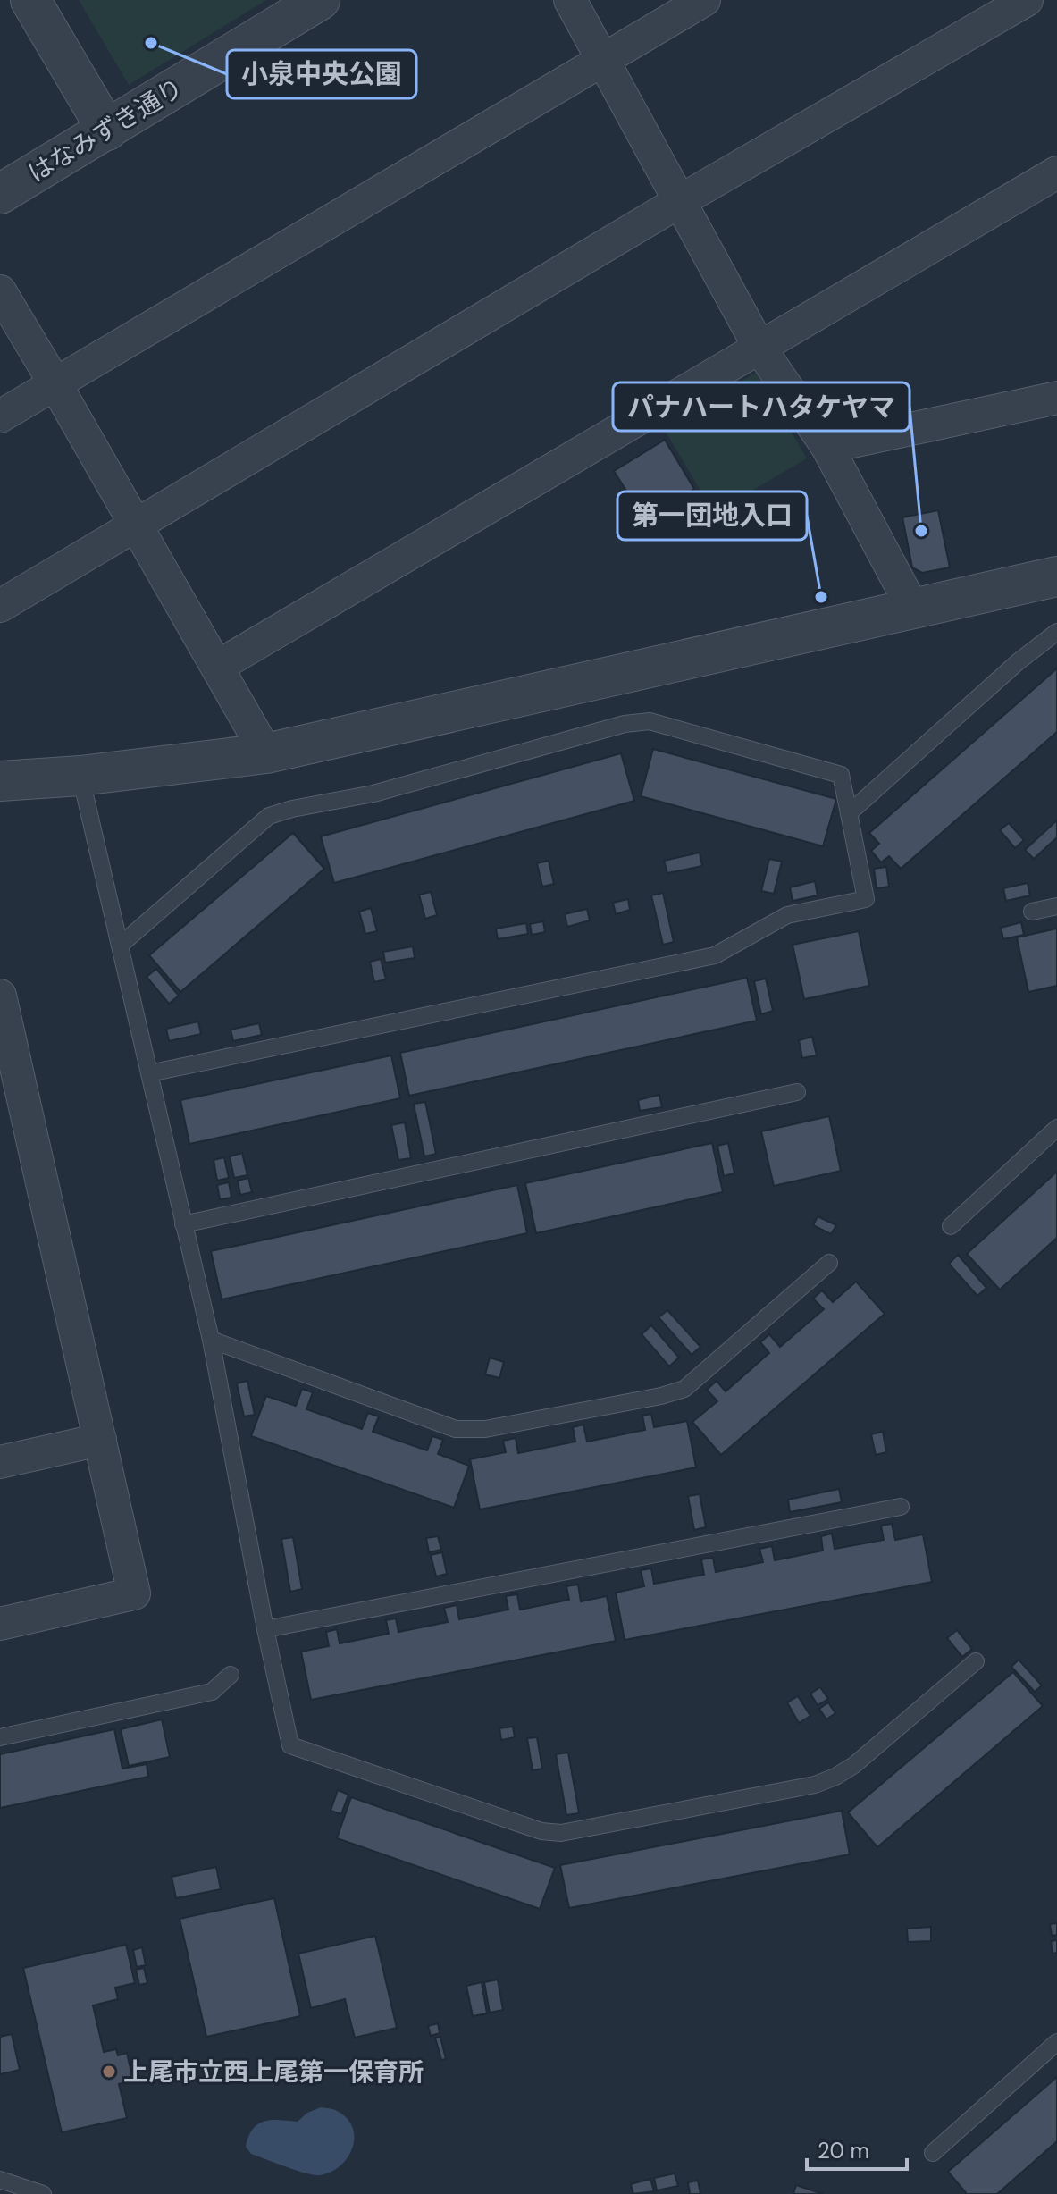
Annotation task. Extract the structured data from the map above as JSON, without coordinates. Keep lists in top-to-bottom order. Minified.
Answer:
{"streets":{"street":["はなみずき通り"]},"places":["小泉中央公園","パナハートハタケヤマ","第一団地入口","上尾市立西上尾第一保育所"],"scale_bar":"20 m"}
